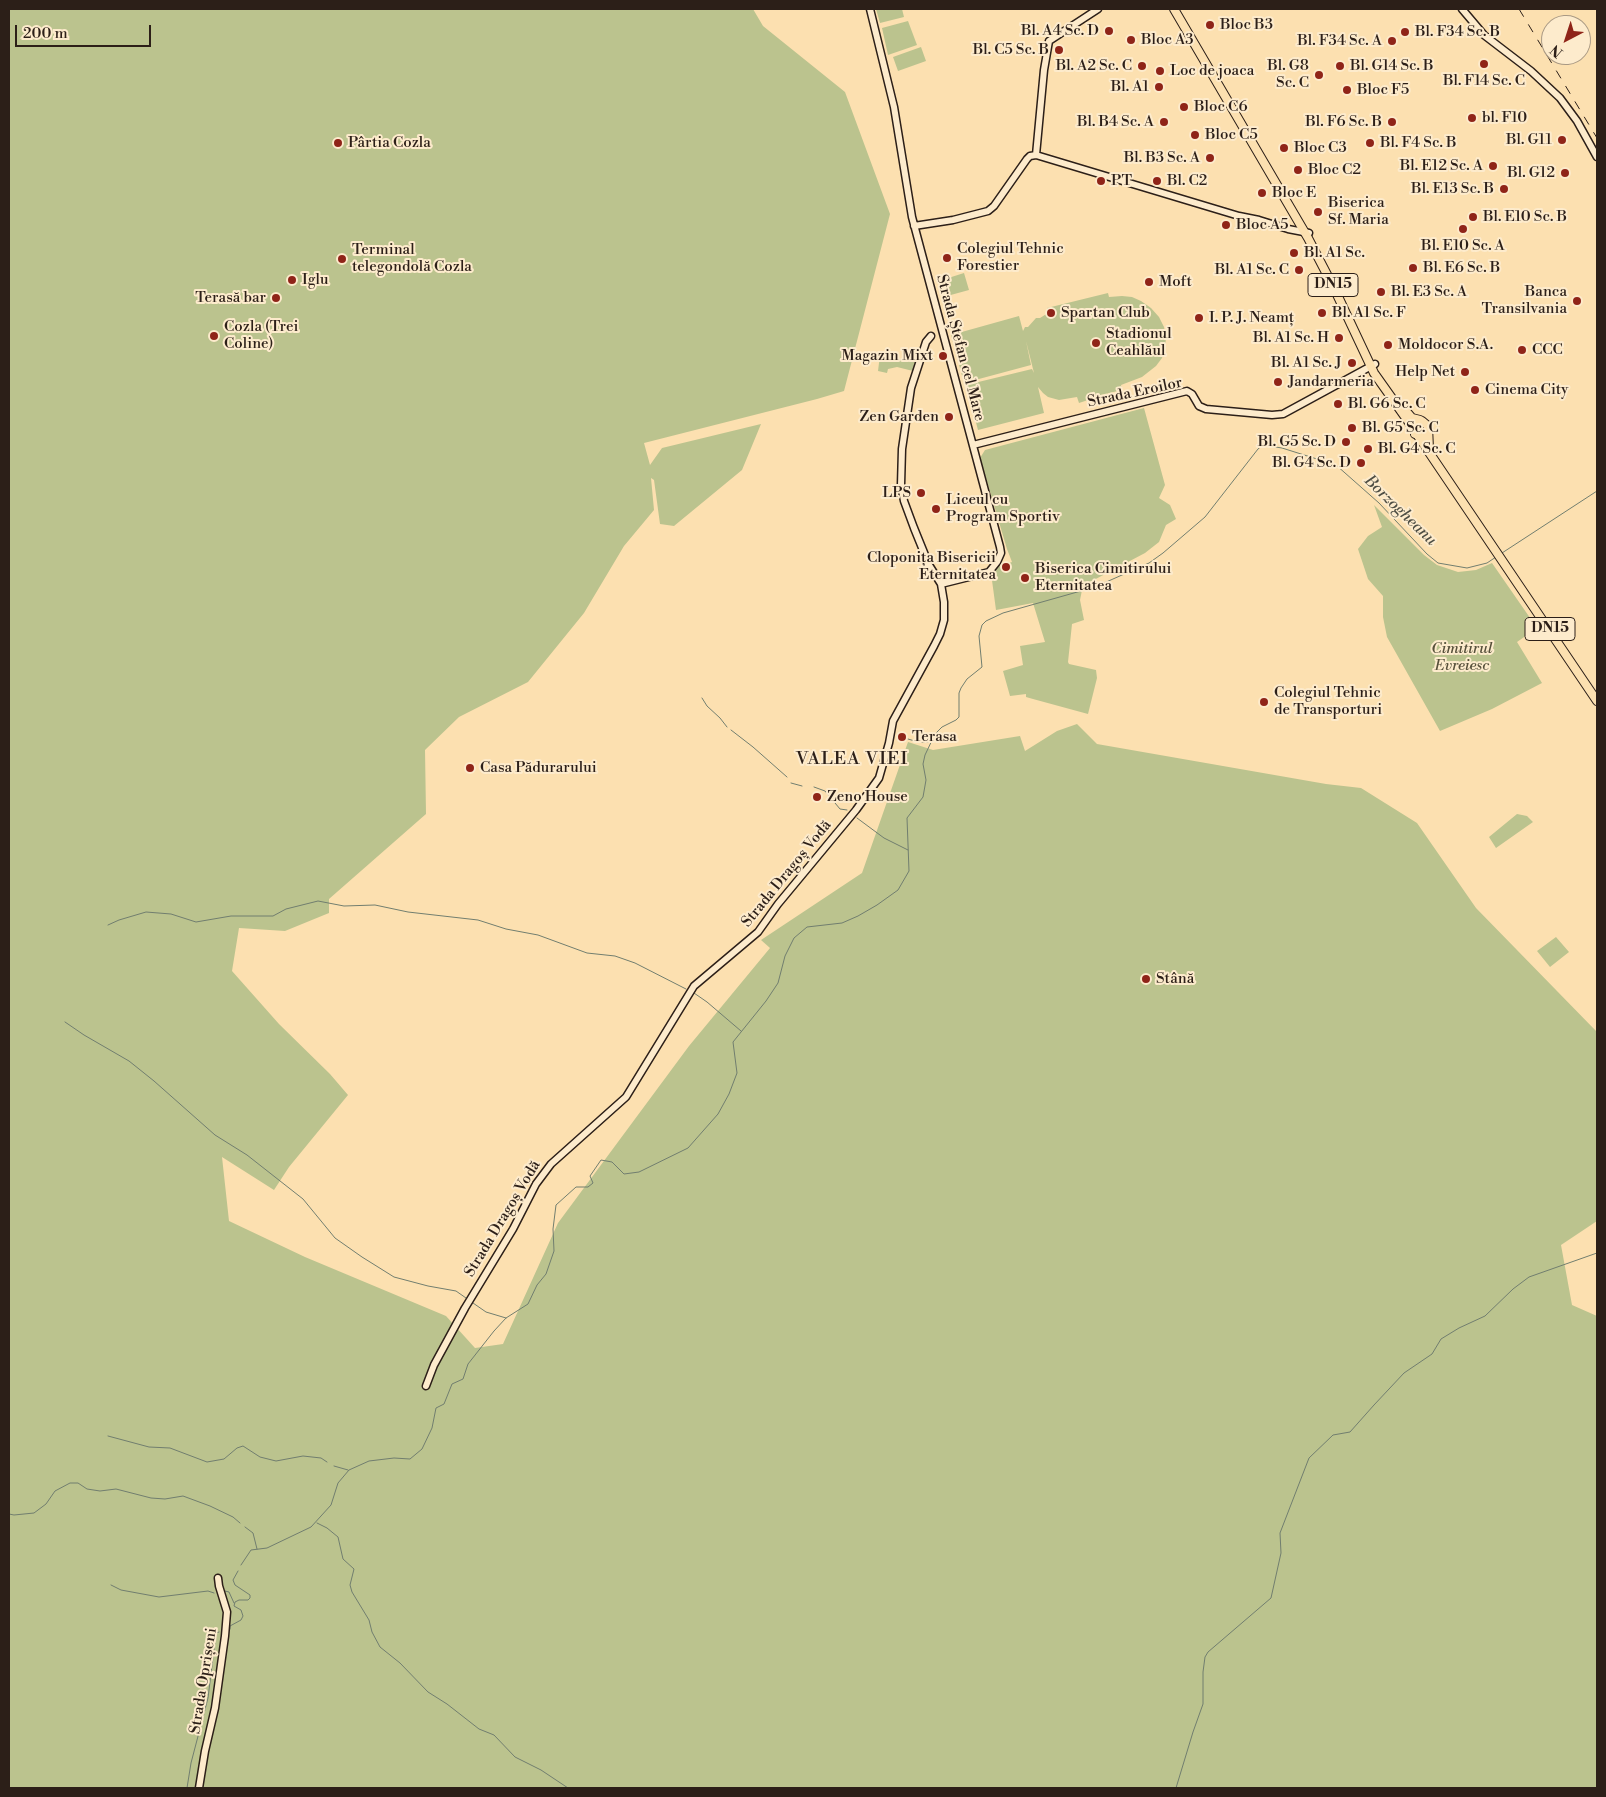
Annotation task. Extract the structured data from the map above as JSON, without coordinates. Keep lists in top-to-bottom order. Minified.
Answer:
{"streets":{"main road":["DN15"],"street":["Strada Ștefan cel Mare","Strada Eroilor","Strada Dragoș Vodă","Strada Oprișeni"]},"crossings":[["DN15","Strada Eroilor"],["Strada Ștefan cel Mare","Strada Eroilor"],["Strada Ștefan cel Mare","Strada Dragoș Vodă"]],"districts":["VALEA VIEI"],"water":["Borzogheanu"],"parks":["Cimitirul Evreiesc"],"places":["Bloc B3","Bl. A4 Sc. D","Bl. F34 Sc. B","Bloc A3","Bl. F34 Sc. A","Bl. C5 Sc. B","Bl. F14 Sc. C","Bl. A2 Sc. C","Bl. G14 Sc. B","Loc de joaca","Bl. G8 Sc. C","Bl. A1","Bloc F5","Bloc C6","bl. F10","Bl. B4 Sc. A","Bl. F6 Sc. B","Bloc C5","Bl. G11","Pârtia Cozla","Bl. F4 Sc. B","Bloc C3","Bl. B3 Sc. A","Bl. E12 Sc. A","Bloc C2","Bl. G12","PT","Bl. C2","Bl. E13 Sc. B","Bloc E","Biserica Sf. Maria","Bl. E10 Sc. B","Bloc A5","Bl. E10 Sc. A","Bl. A1 Sc.","Colegiul Tehnic Forestier","Terminal telegondolă Cozla","Bl. E6 Sc. B","Bl. A1 Sc. C","Iglu","Moft","Bl. E3 Sc. A","Terasă bar","Banca Transilvania","Spartan Club","Bl. A1 Sc. F","I. P. J. Neamț","Cozla (Trei Coline)","Bl. A1 Sc. H","Stadionul Ceahlăul","Moldocor S.A.","CCC","Magazin Mixt","Bl. A1 Sc. J","Help Net","Jandarmeria","Cinema City","Bl. G6 Sc. C","Zen Garden","Bl. G5 Sc. C","Bl. G5 Sc. D","Bl. G4 Sc. C","Bl. G4 Sc. D","LPS","Liceul cu Program Sportiv","Cloponița Bisericii Eternitatea","Biserica Cimitirului Eternitatea","Colegiul Tehnic de Transporturi","Terasa","Casa Pădurarului","Zeno House","Stână"],"scale_bar":"200 m","north":"bottom left"}
